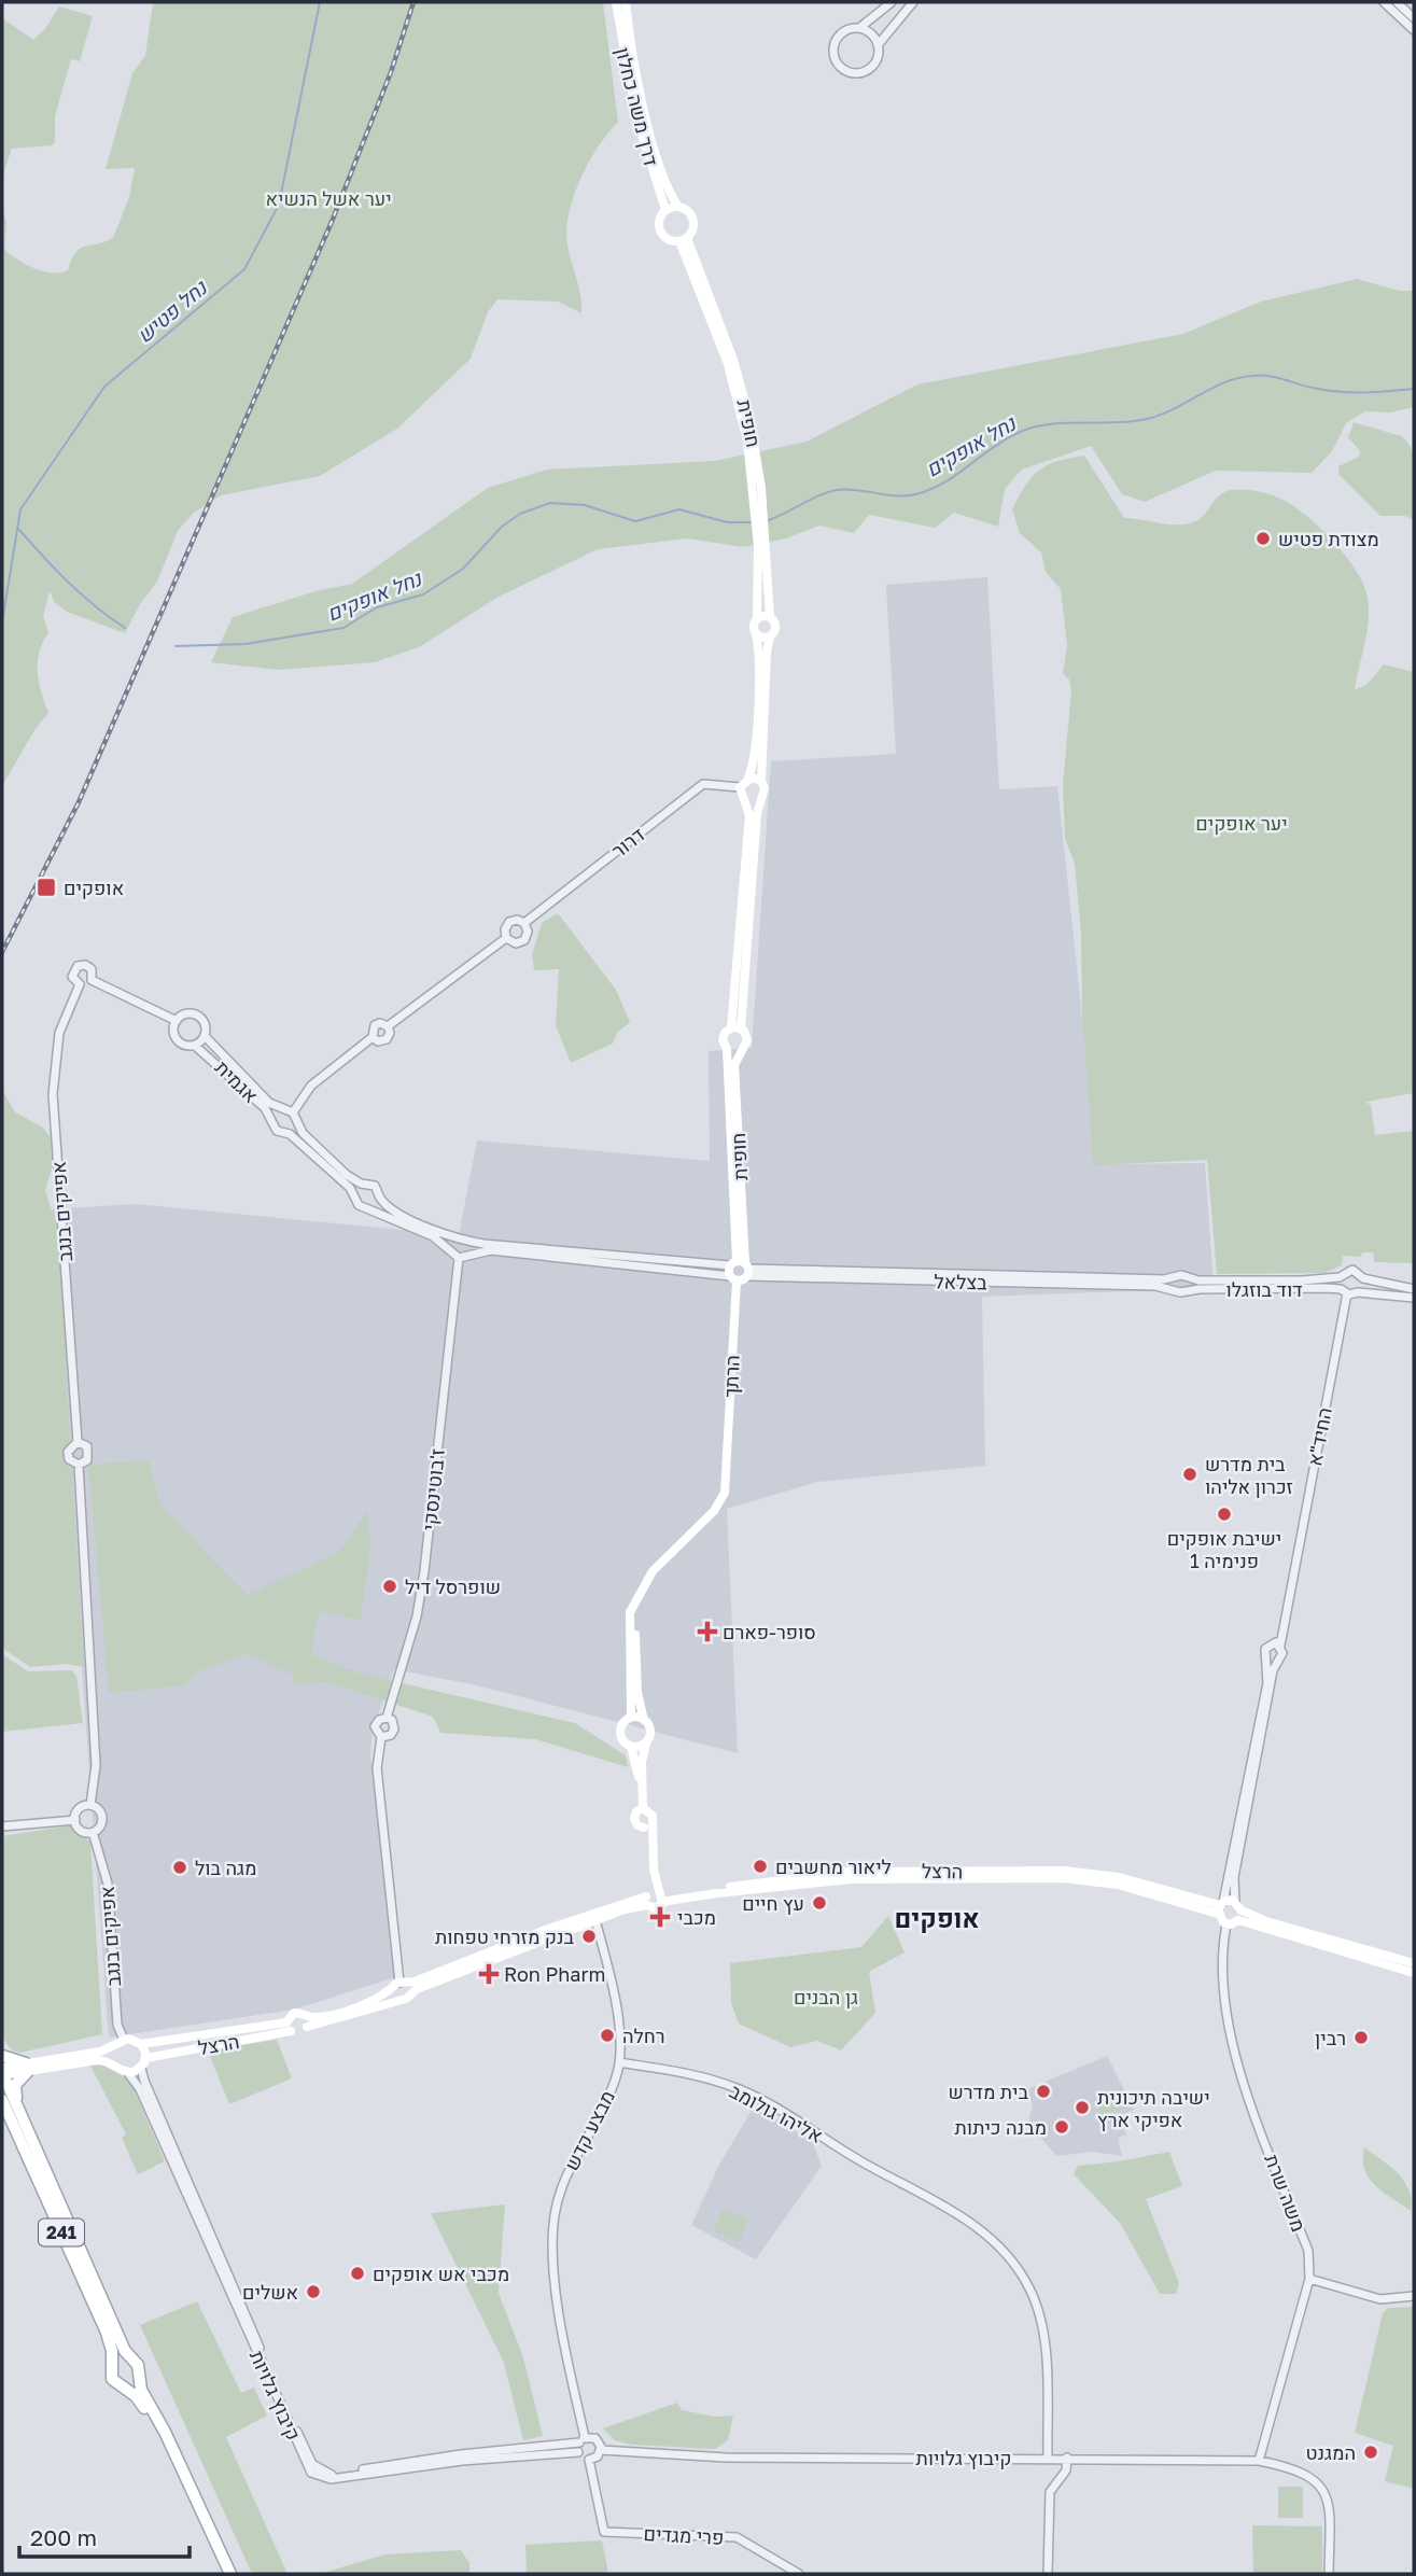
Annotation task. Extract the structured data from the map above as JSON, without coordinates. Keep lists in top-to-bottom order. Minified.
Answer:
{"streets":{"main road":["דרך משה כחלון","חופית","הרתך","הרצל","241"],"street":["דרור","אגמית","אפיקים בנגב","בצלאל","דוד בוזגלו","החיד\"א","ז'בוטינסקי","אליהו גולומב","מבצע קדש","משה שרת","קיבוץ גלויות","פרי מגדים"]},"crossings":[["דרך משה כחלון","חופית"],["חופית","בצלאל"],["חופית","הרתך"],["אפיקים בנגב","הרצל"],["אפיקים בנגב","קיבוץ גלויות"],["בצלאל","דוד בוזגלו"],["בצלאל","הרתך"],["בצלאל","ז'בוטינסקי"],["דוד בוזגלו","החיד\"א"],["הרצל","מבצע קדש"],["הרצל","קיבוץ גלויות"],["אליהו גולומב","מבצע קדש"],["אליהו גולומב","קיבוץ גלויות"],["מבצע קדש","קיבוץ גלויות"],["מבצע קדש","פרי מגדים"],["משה שרת","קיבוץ גלויות"],["קיבוץ גלויות","פרי מגדים"]],"districts":["אופקים"],"water":["נחל פטיש","נחל אופקים"],"parks":["יער אשל הנשיא","יער אופקים","גן הבנים"],"places":{"other":["מצודת פטיש","בית מדרש זכרון אליהו","ישיבת אופקים פנימיה 1","שופרסל דיל","ליאור מחשבים","מגה בול","עץ חיים","בנק מזרחי טפחות","רחלה","רבין","בית מדרש","ישיבה תיכונית אפיקי ארץ","מבנה כיתות","מכבי אש אופקים","אשלים","המגנט"],"transit":["אופקים"],"health":["סופר-פארם","מכבי","Ron Pharm"]},"scale_bar":"200 m"}
